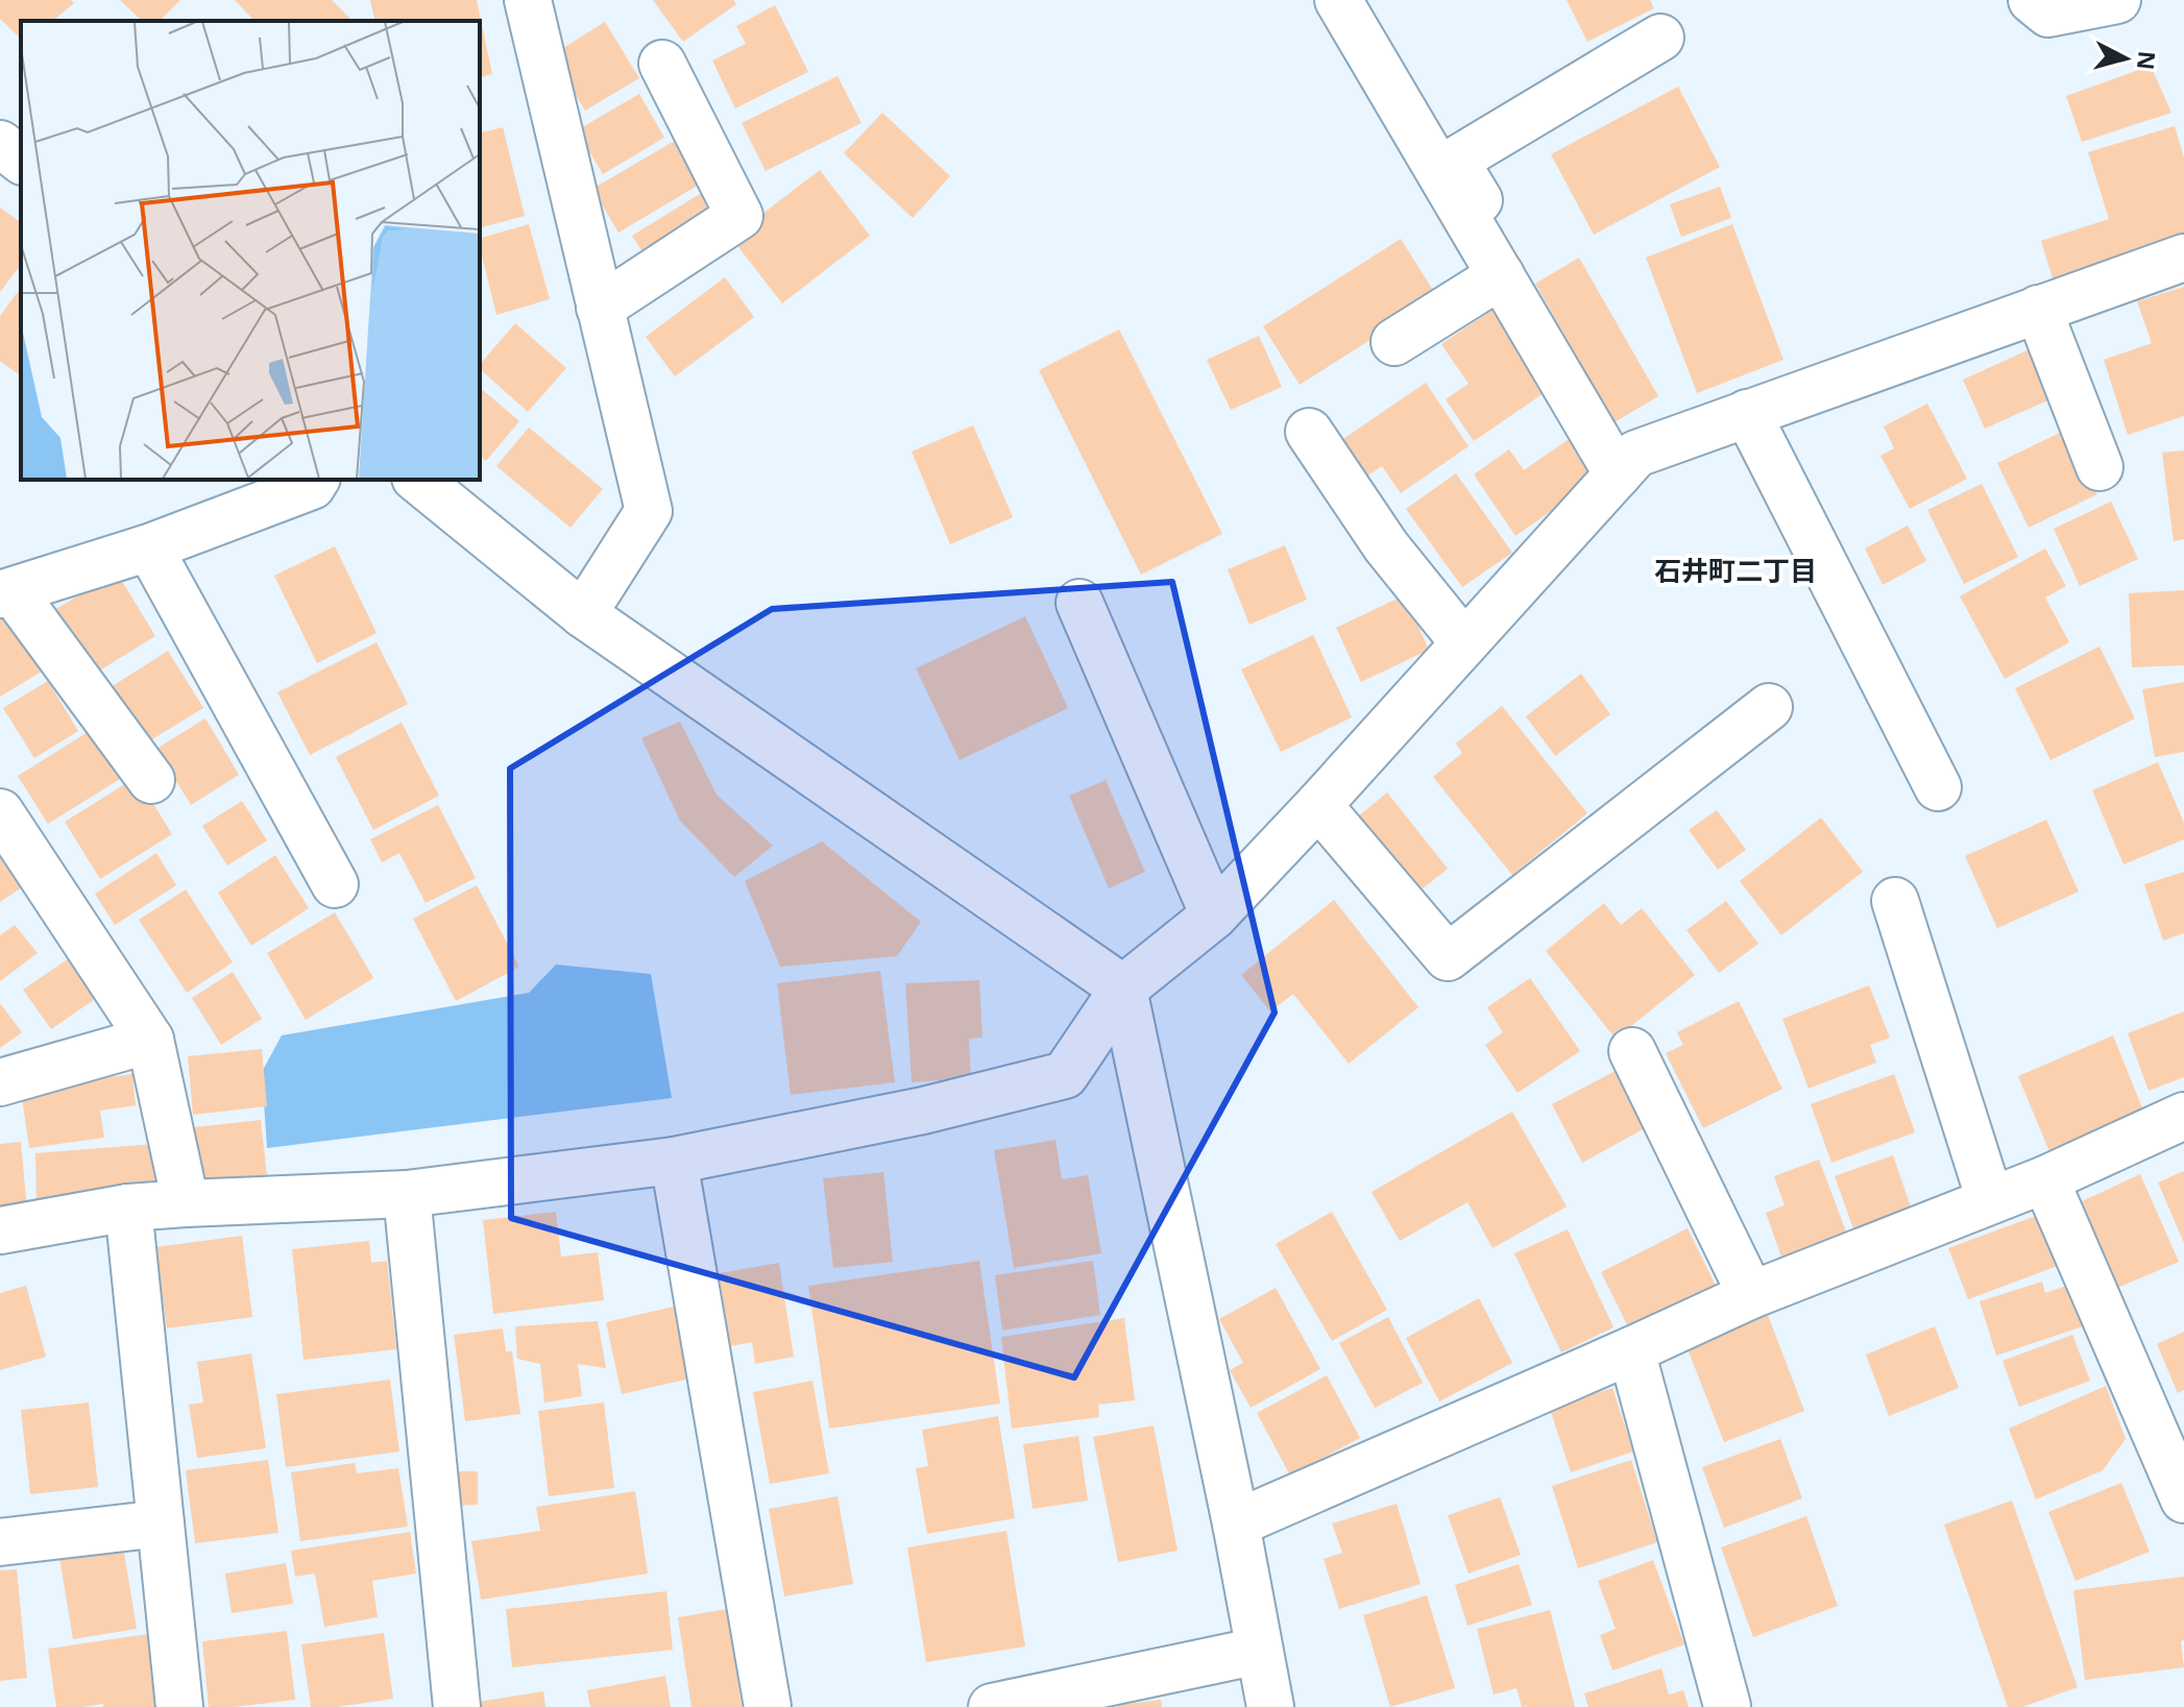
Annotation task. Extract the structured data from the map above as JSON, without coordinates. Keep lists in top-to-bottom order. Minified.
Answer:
{"districts":["石井町二丁目"],"north":"right"}
